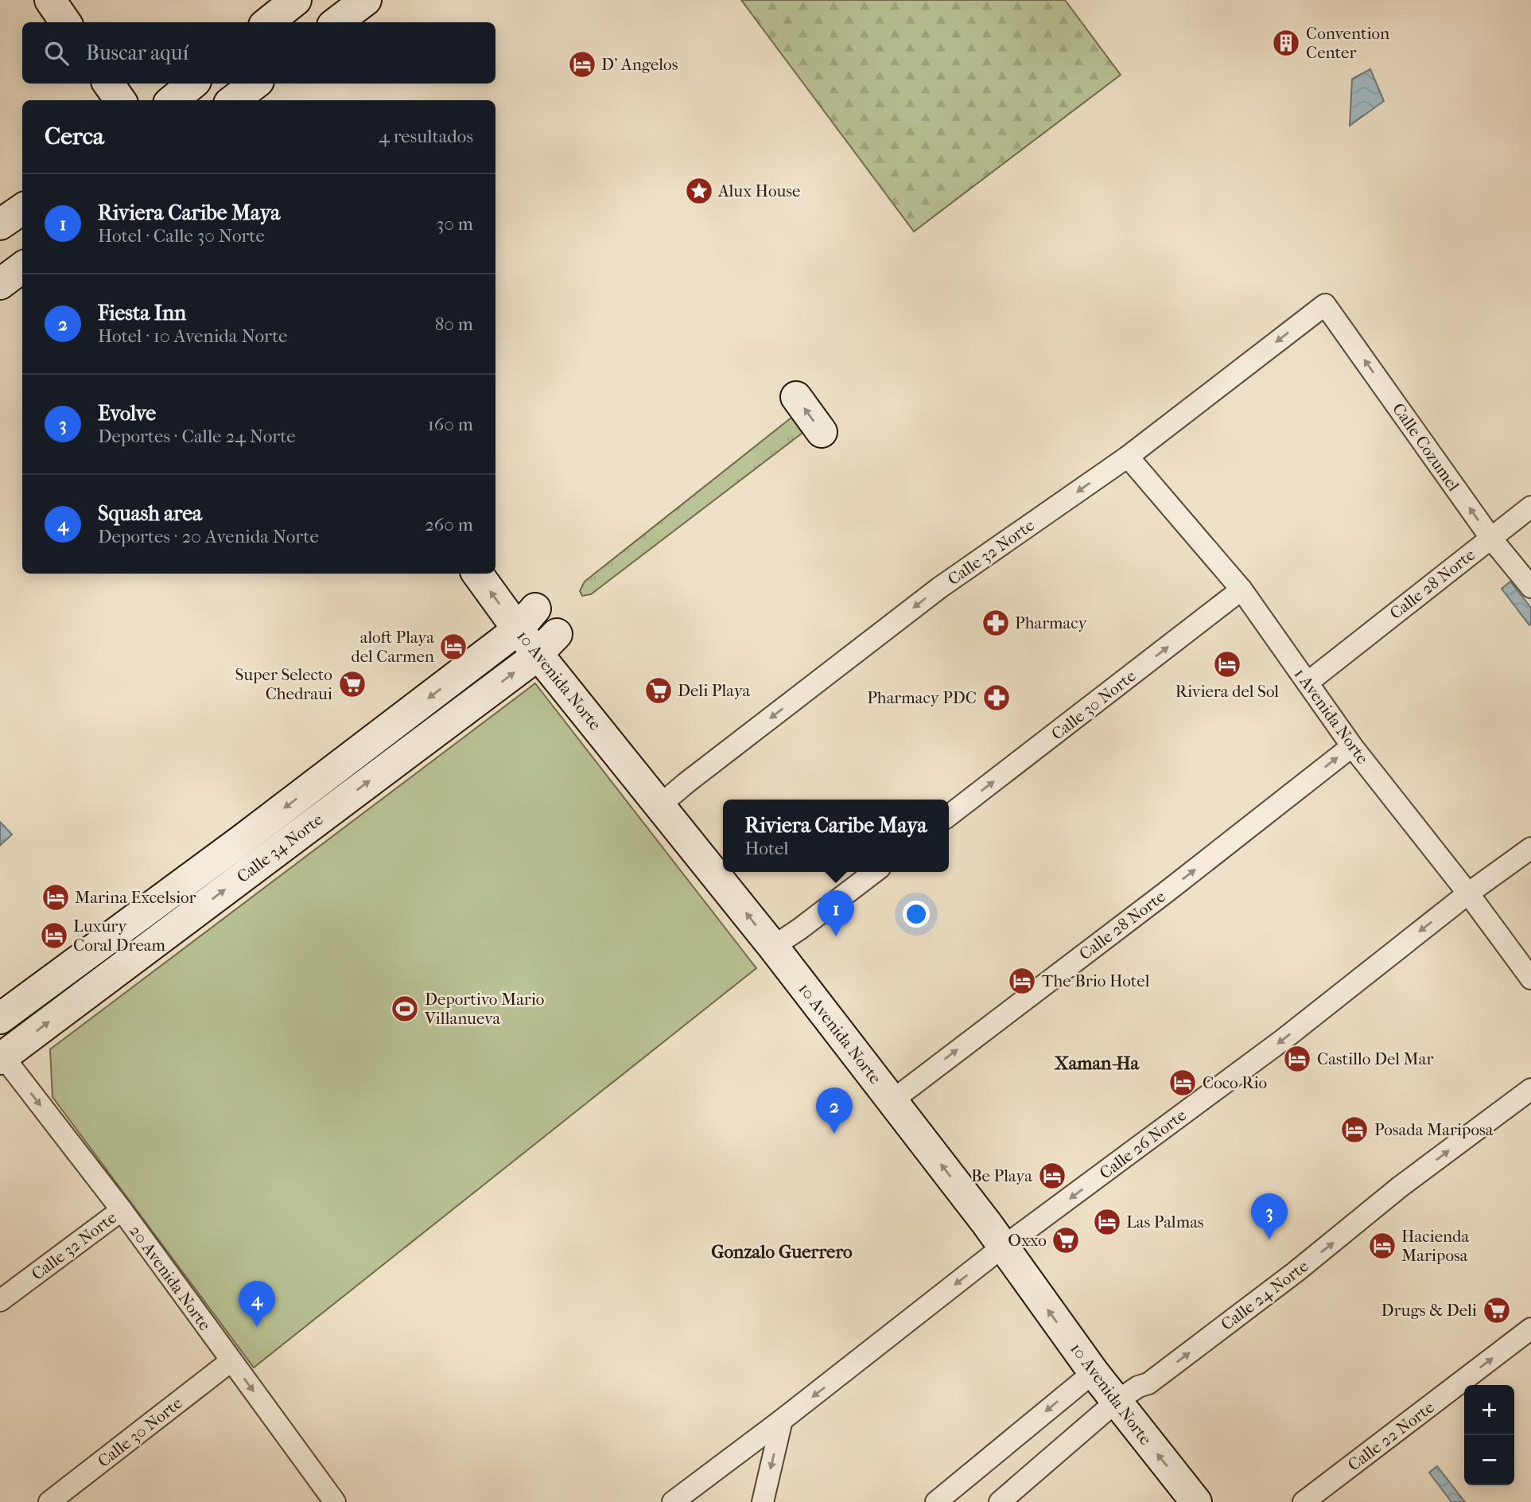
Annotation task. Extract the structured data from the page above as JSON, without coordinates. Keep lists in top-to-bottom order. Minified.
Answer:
{"streets":{"main road":["10 Avenida Norte","Calle 34 Norte"],"street":["Calle Cozumel","Calle 32 Norte","Calle 28 Norte","Calle 30 Norte","1 Avenida Norte","Calle 26 Norte","20 Avenida Norte","Calle 24 Norte","Calle 22 Norte"]},"crossings":[["Calle Cozumel","Calle 32 Norte"],["Calle Cozumel","Calle 28 Norte"],["Calle 32 Norte","10 Avenida Norte"],["Calle 32 Norte","1 Avenida Norte"],["Calle 32 Norte","20 Avenida Norte"],["Calle 28 Norte","10 Avenida Norte"],["Calle 28 Norte","1 Avenida Norte"],["10 Avenida Norte","Calle 34 Norte"],["10 Avenida Norte","Calle 26 Norte"],["10 Avenida Norte","Calle 24 Norte"],["Calle 30 Norte","1 Avenida Norte"],["Calle 30 Norte","20 Avenida Norte"],["1 Avenida Norte","Calle 26 Norte"],["Calle 34 Norte","20 Avenida Norte"]],"one_way":["Calle Cozumel","Calle 32 Norte","Calle 28 Norte","10 Avenida Norte","Calle 30 Norte","Calle 26 Norte","20 Avenida Norte","Calle 24 Norte","Calle 22 Norte"],"districts":["Xaman-Ha","Gonzalo Guerrero"],"places":{"building":["Convention Center"],"hotel":["D' Angelos","aloft Playa del Carmen","Riviera del Sol","Marina Excelsior","Luxury Coral Dream","The Brio Hotel","Castillo Del Mar","Coco Rio","Posada Mariposa","Be Playa","Las Palmas","Hacienda Mariposa"],"place":["Alux House"],"pharmacy":["Pharmacy","Pharmacy PDC"],"supermarket":["Super Selecto Chedraui","Deli Playa","Oxxo","Drugs & Deli"],"sports":["Deportivo Mario Villanueva"]},"page":{"search":"Buscar aquí","heading":["Cerca","4 resultados"],"list":[{"mark":"1","name":"Riviera Caribe Maya","note":"Hotel · Calle 30 Norte","value":"30 m"},{"mark":"2","name":"Fiesta Inn","note":"Hotel · 10 Avenida Norte","value":"80 m"},{"mark":"3","name":"Evolve","note":"Deportes · Calle 24 Norte","value":"160 m"},{"mark":"4","name":"Squash area","note":"Deportes · 20 Avenida Norte","value":"260 m"}],"popup":["Riviera Caribe Maya","Hotel"],"pins":["1","2","3","4"],"map_buttons":["+","−"]}}
